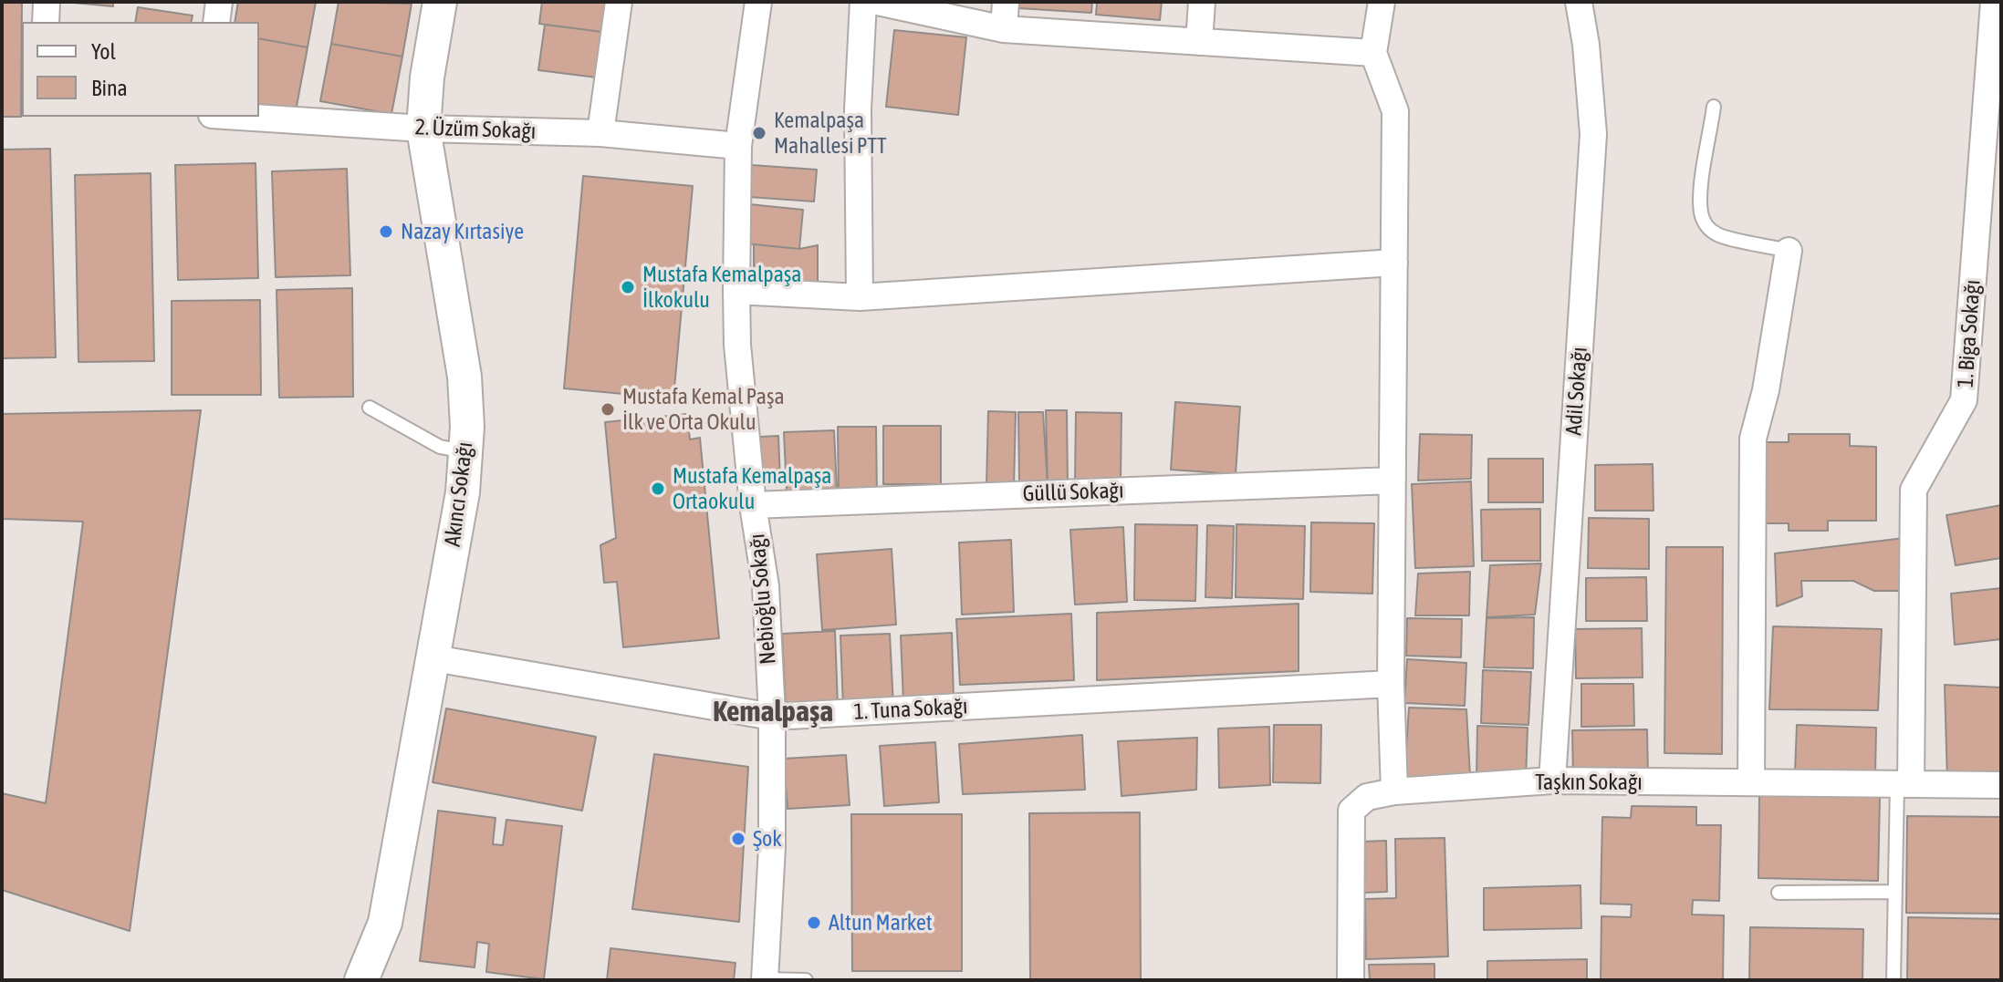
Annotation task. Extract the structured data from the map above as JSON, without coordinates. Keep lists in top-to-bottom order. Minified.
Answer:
{"streets":{"street":["2. Üzüm Sokağı","1. Biga Sokağı","Adil Sokağı","Güllü Sokağı","Akıncı Sokağı","Nebioğlu Sokağı","1. Tuna Sokağı","Taşkın Sokağı"]},"crossings":[["2. Üzüm Sokağı","Akıncı Sokağı"],["2. Üzüm Sokağı","Nebioğlu Sokağı"],["1. Biga Sokağı","Taşkın Sokağı"],["Adil Sokağı","Taşkın Sokağı"],["Güllü Sokağı","Nebioğlu Sokağı"],["Akıncı Sokağı","1. Tuna Sokağı"],["Nebioğlu Sokağı","1. Tuna Sokağı"]],"districts":["Kemalpaşa"],"places":["Kemalpaşa Mahallesi PTT","Nazay Kırtasiye","Mustafa Kemalpaşa İlkokulu","Mustafa Kemal Paşa İlk ve Orta Okulu","Mustafa Kemalpaşa Ortaokulu","Şok","Altun Market"],"legend":["Yol","Bina"]}
